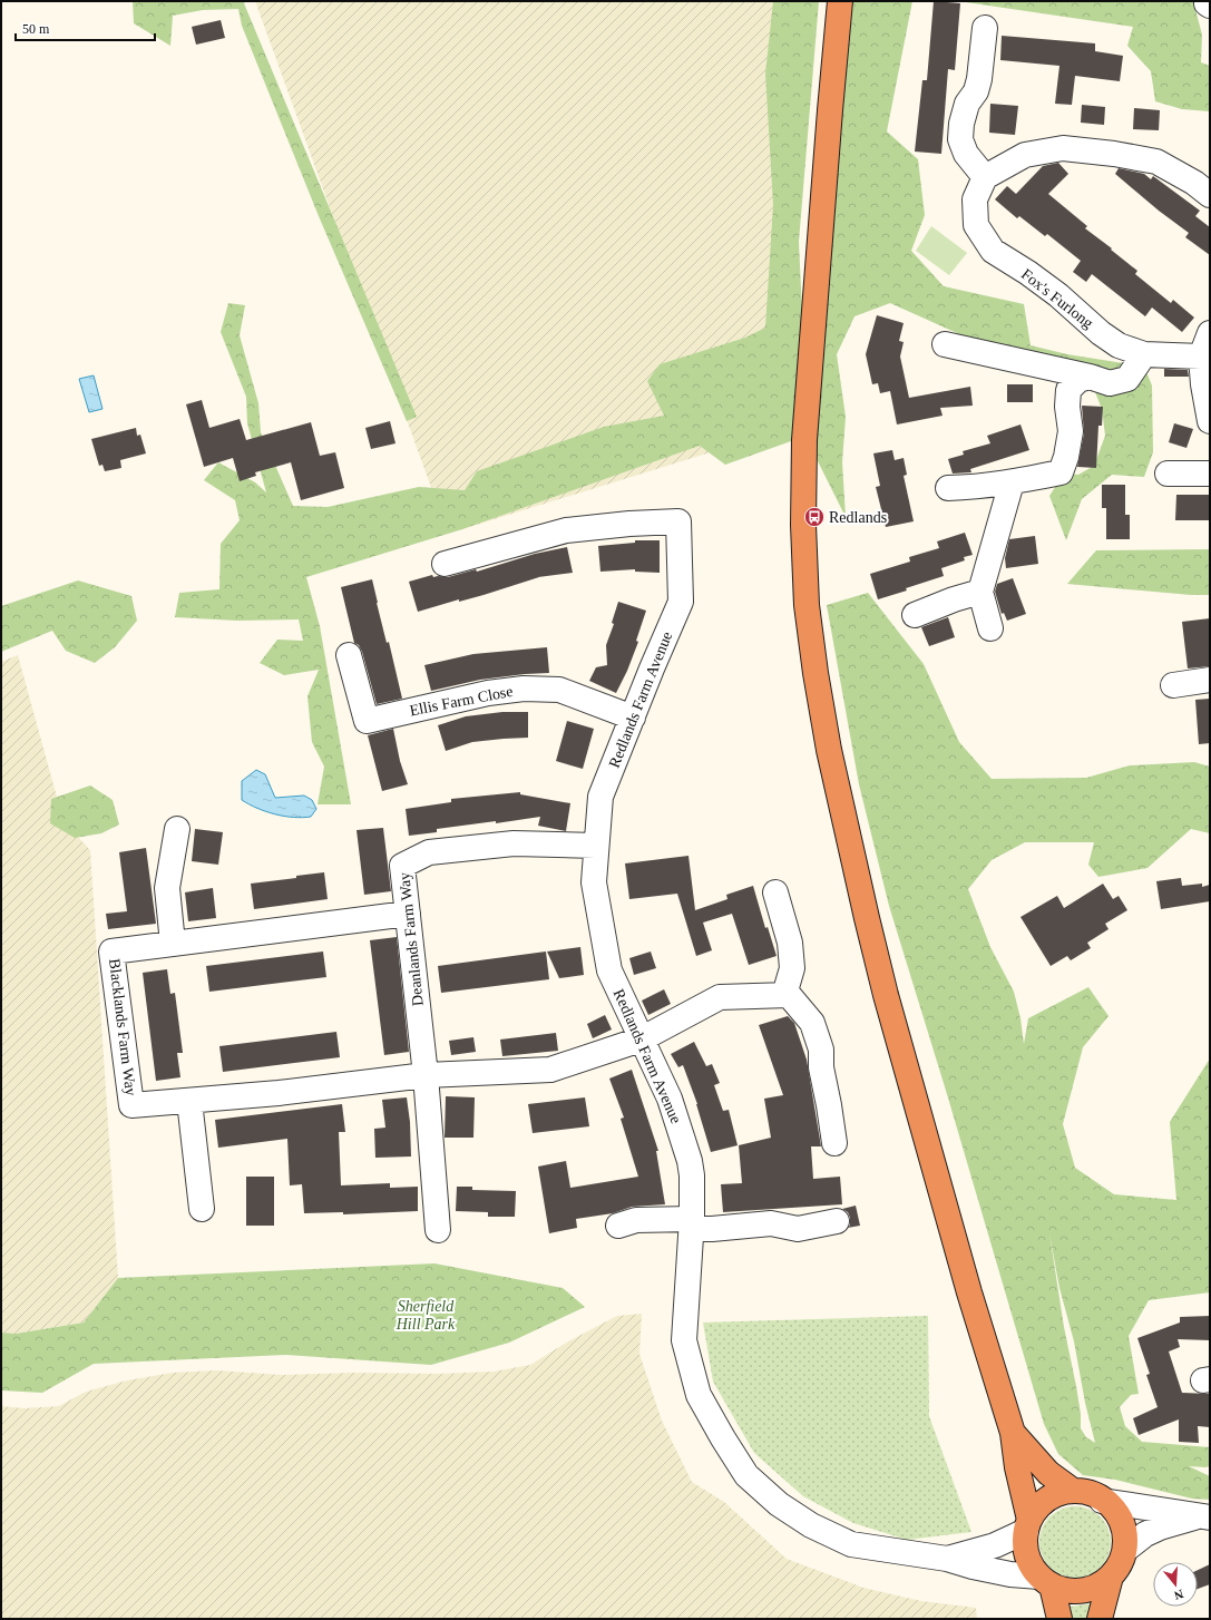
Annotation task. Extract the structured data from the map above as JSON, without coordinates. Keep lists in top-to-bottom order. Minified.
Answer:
{"streets":{"street":["Fox's Furlong","Redlands Farm Avenue","Ellis Farm Close","Deanlands Farm Way","Blacklands Farm Way"]},"crossings":[["Redlands Farm Avenue","Ellis Farm Close"],["Redlands Farm Avenue","Deanlands Farm Way"],["Redlands Farm Avenue","Blacklands Farm Way"],["Deanlands Farm Way","Blacklands Farm Way"]],"parks":["Sherfield Hill Park"],"places":{"bus stop":["Redlands"]},"scale_bar":"50 m","north":"bottom"}
